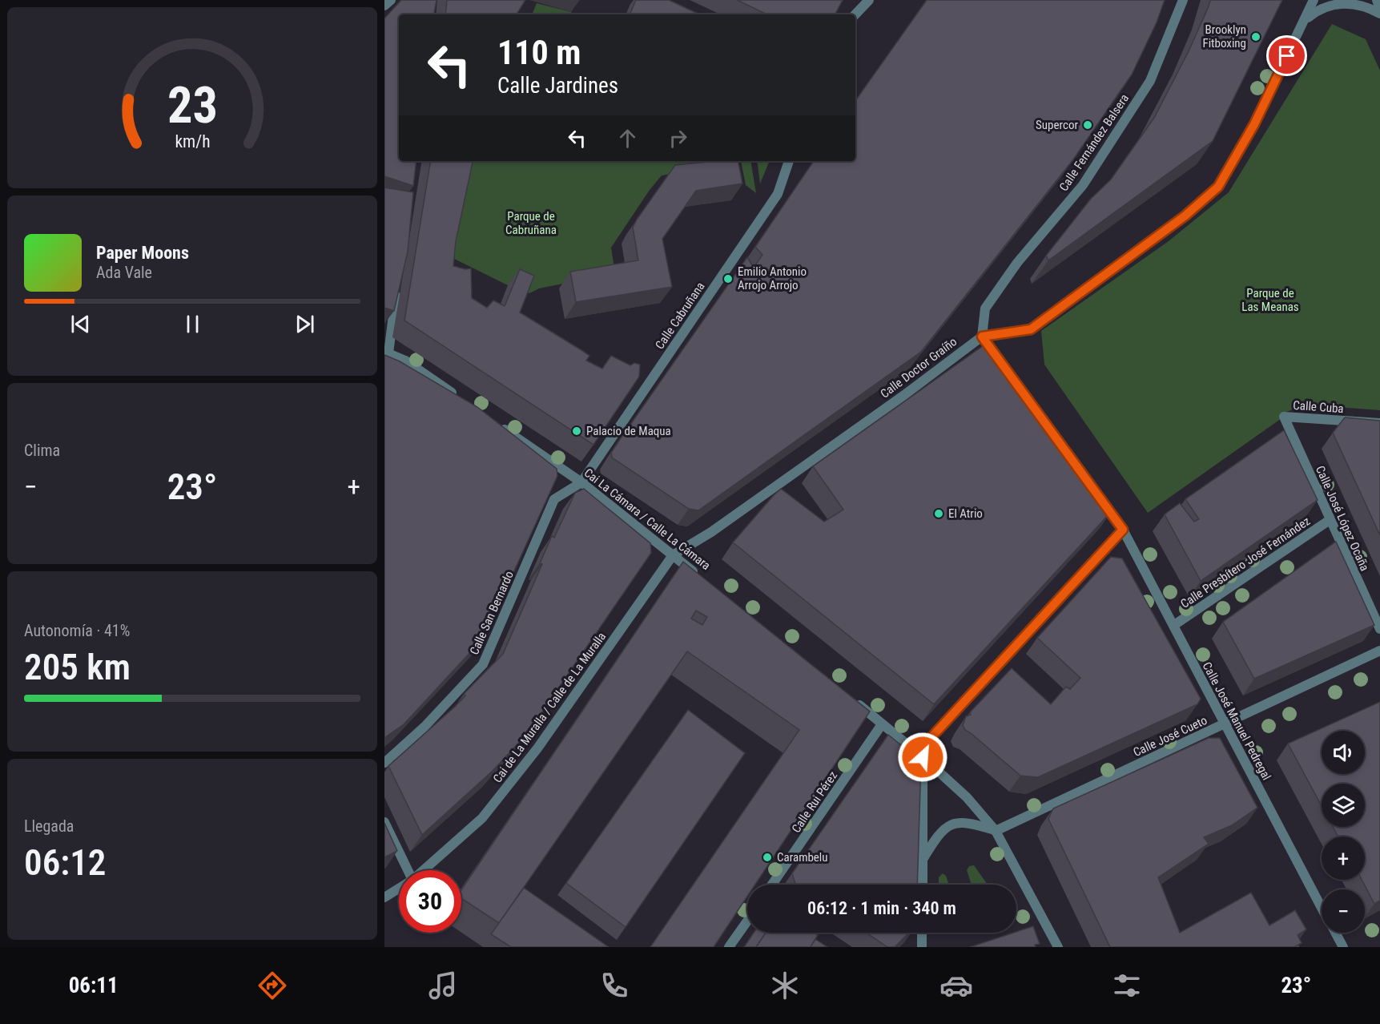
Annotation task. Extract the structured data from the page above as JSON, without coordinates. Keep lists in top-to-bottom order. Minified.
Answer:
{"streets":{"street":["Calle Fernández Balsera","Calle Cabruñana","Calle Doctor Graíño","Calle Cuba","Calle José López Ocaña","Cai La Cámara / Calle La Cámara","Calle Presbítero José Fernández","Calle San Bernardo","Cai de La Muralla / Calle de La Muralla","Calle José Manuel Pedregal","Calle José Cueto","Calle Rui Pérez"]},"crossings":[["Calle Fernández Balsera","Calle Doctor Graíño"],["Calle Cabruñana","Cai La Cámara / Calle La Cámara"],["Calle Cabruñana","Calle San Bernardo"],["Calle Doctor Graíño","Cai La Cámara / Calle La Cámara"],["Calle Doctor Graíño","Cai de La Muralla / Calle de La Muralla"],["Calle Cuba","Calle José López Ocaña"],["Calle José López Ocaña","Calle Presbítero José Fernández"],["Cai La Cámara / Calle La Cámara","Calle San Bernardo"],["Cai La Cámara / Calle La Cámara","Cai de La Muralla / Calle de La Muralla"],["Calle Presbítero José Fernández","Calle José Manuel Pedregal"],["Calle José Manuel Pedregal","Calle José Cueto"]],"parks":["Parque de Cabruñana","Parque de Las Meanas"],"places":["Brooklyn Fitboxing","Supercor","Emilio Antonio Arrojo Arrojo","Palacio de Maqua","El Atrio","Carambelu"],"page":{"turn":["110 m","Calle Jardines"],"song":["Paper Moons","Ada Vale"],"tile":["Clima",["Autonomía · 41%","205 km"],["Llegada","06:12"]],"heat":["−","23°","+"],"map_buttons":["+","−"],"limit":"30","trip":"06:12 · 1 min · 340 m","tabs":["06:11","23°"],"gauge":["23","km/h"]}}
